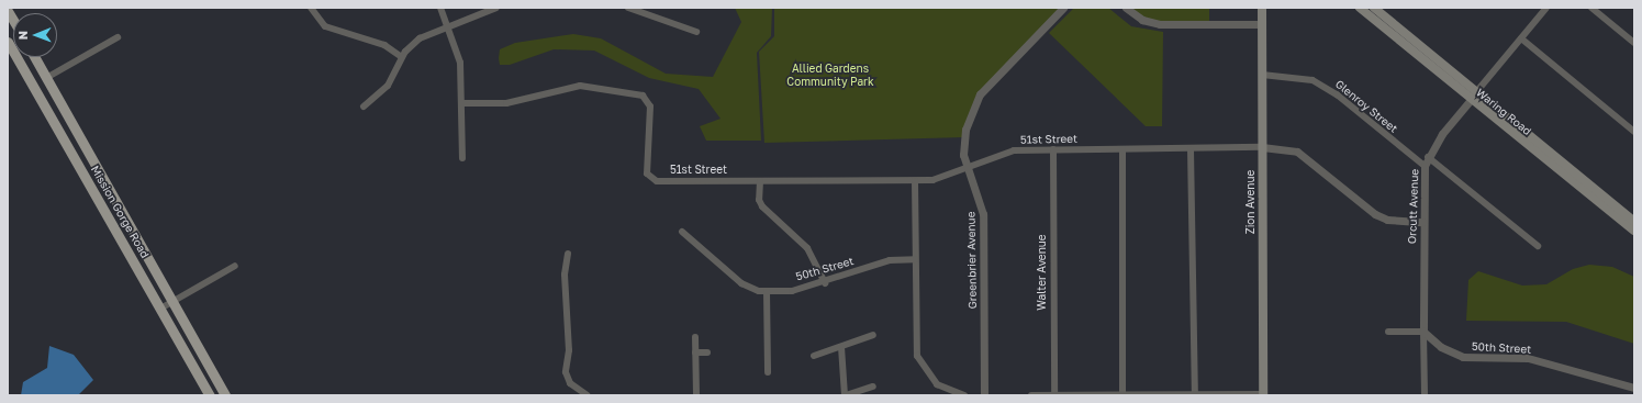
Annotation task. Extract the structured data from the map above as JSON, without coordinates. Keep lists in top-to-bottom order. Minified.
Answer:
{"streets":{"main road":["Waring Road","Zion Avenue","Mission Gorge Road"],"street":["Glenroy Street","51st Street","Orcutt Avenue","Greenbrier Avenue","50th Street","Walter Avenue"]},"crossings":[["Glenroy Street","Zion Avenue"],["Glenroy Street","Orcutt Avenue"],["Waring Road","Orcutt Avenue"],["51st Street","Zion Avenue"],["51st Street","Orcutt Avenue"],["51st Street","Greenbrier Avenue"],["51st Street","Walter Avenue"],["Orcutt Avenue","50th Street"]],"parks":["Allied Gardens Community Park"],"north":"left"}
